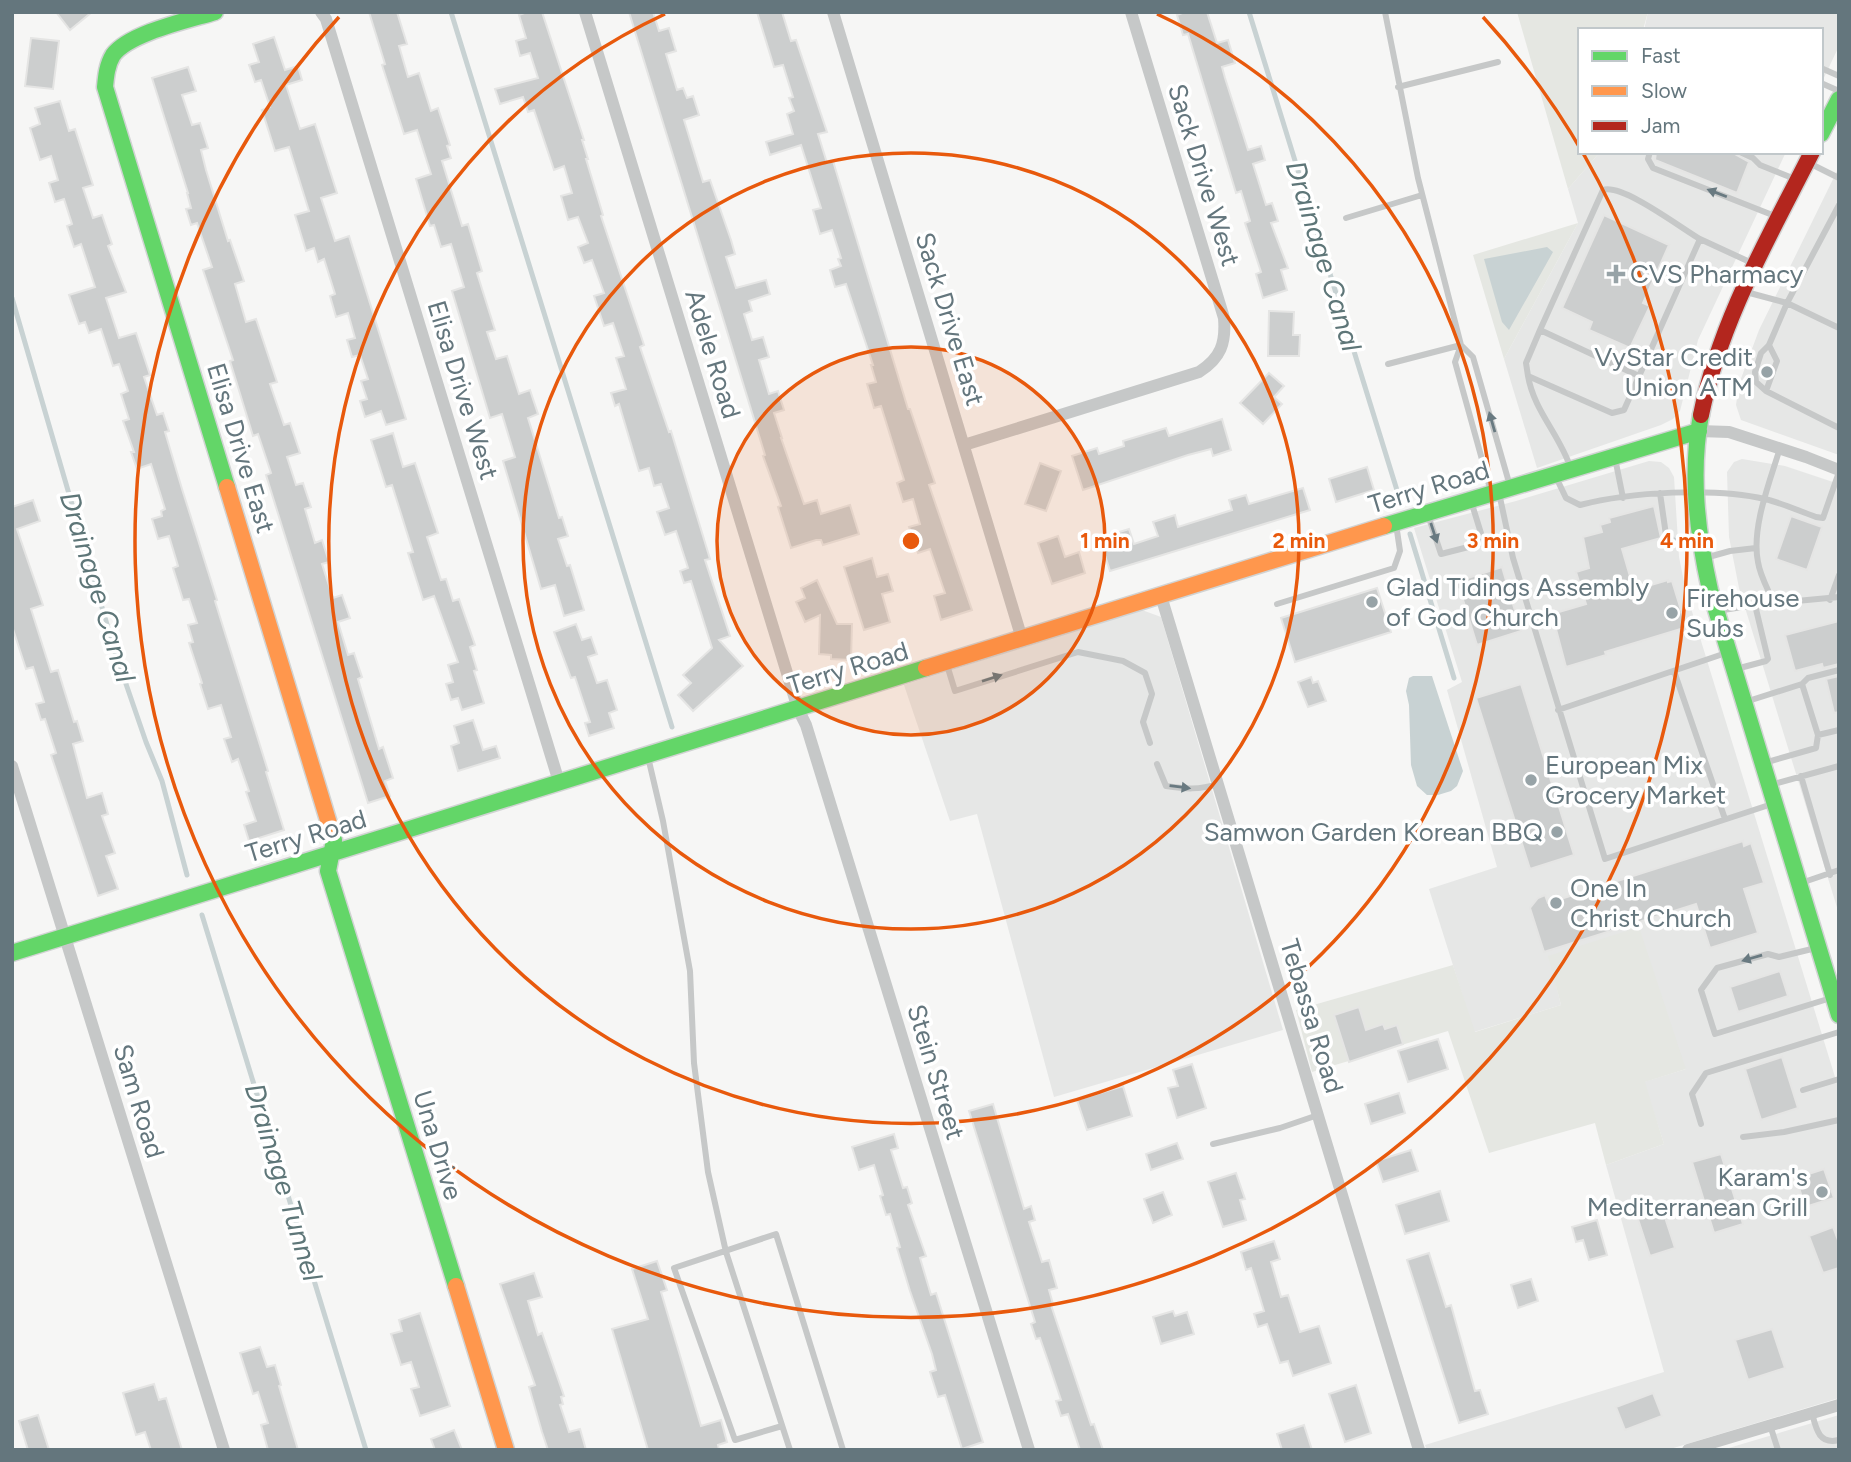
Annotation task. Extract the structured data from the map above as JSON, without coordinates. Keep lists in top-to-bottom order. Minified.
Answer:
{"streets":{"street":["Sack Drive West","Sack Drive East","Adele Road","Elisa Drive West","Elisa Drive East","Terry Road","Tebassa Road","Stein Street","Sam Road","Una Drive"]},"crossings":[["Sack Drive West","Sack Drive East"],["Sack Drive East","Terry Road"],["Adele Road","Terry Road"],["Adele Road","Stein Street"],["Elisa Drive West","Terry Road"],["Elisa Drive East","Terry Road"],["Elisa Drive East","Una Drive"],["Terry Road","Tebassa Road"],["Terry Road","Stein Street"],["Terry Road","Sam Road"],["Terry Road","Una Drive"]],"water":["Drainage Canal","Drainage Tunnel"],"places":{"health":["CVS Pharmacy"],"other":["VyStar Credit Union ATM","Glad Tidings Assembly of God Church","Firehouse Subs","European Mix Grocery Market","Samwon Garden Korean BBQ","One In Christ Church","Karam's Mediterranean Grill"]},"legend":["Fast","Slow","Jam"],"rings":["1 min","2 min","3 min","4 min"]}
